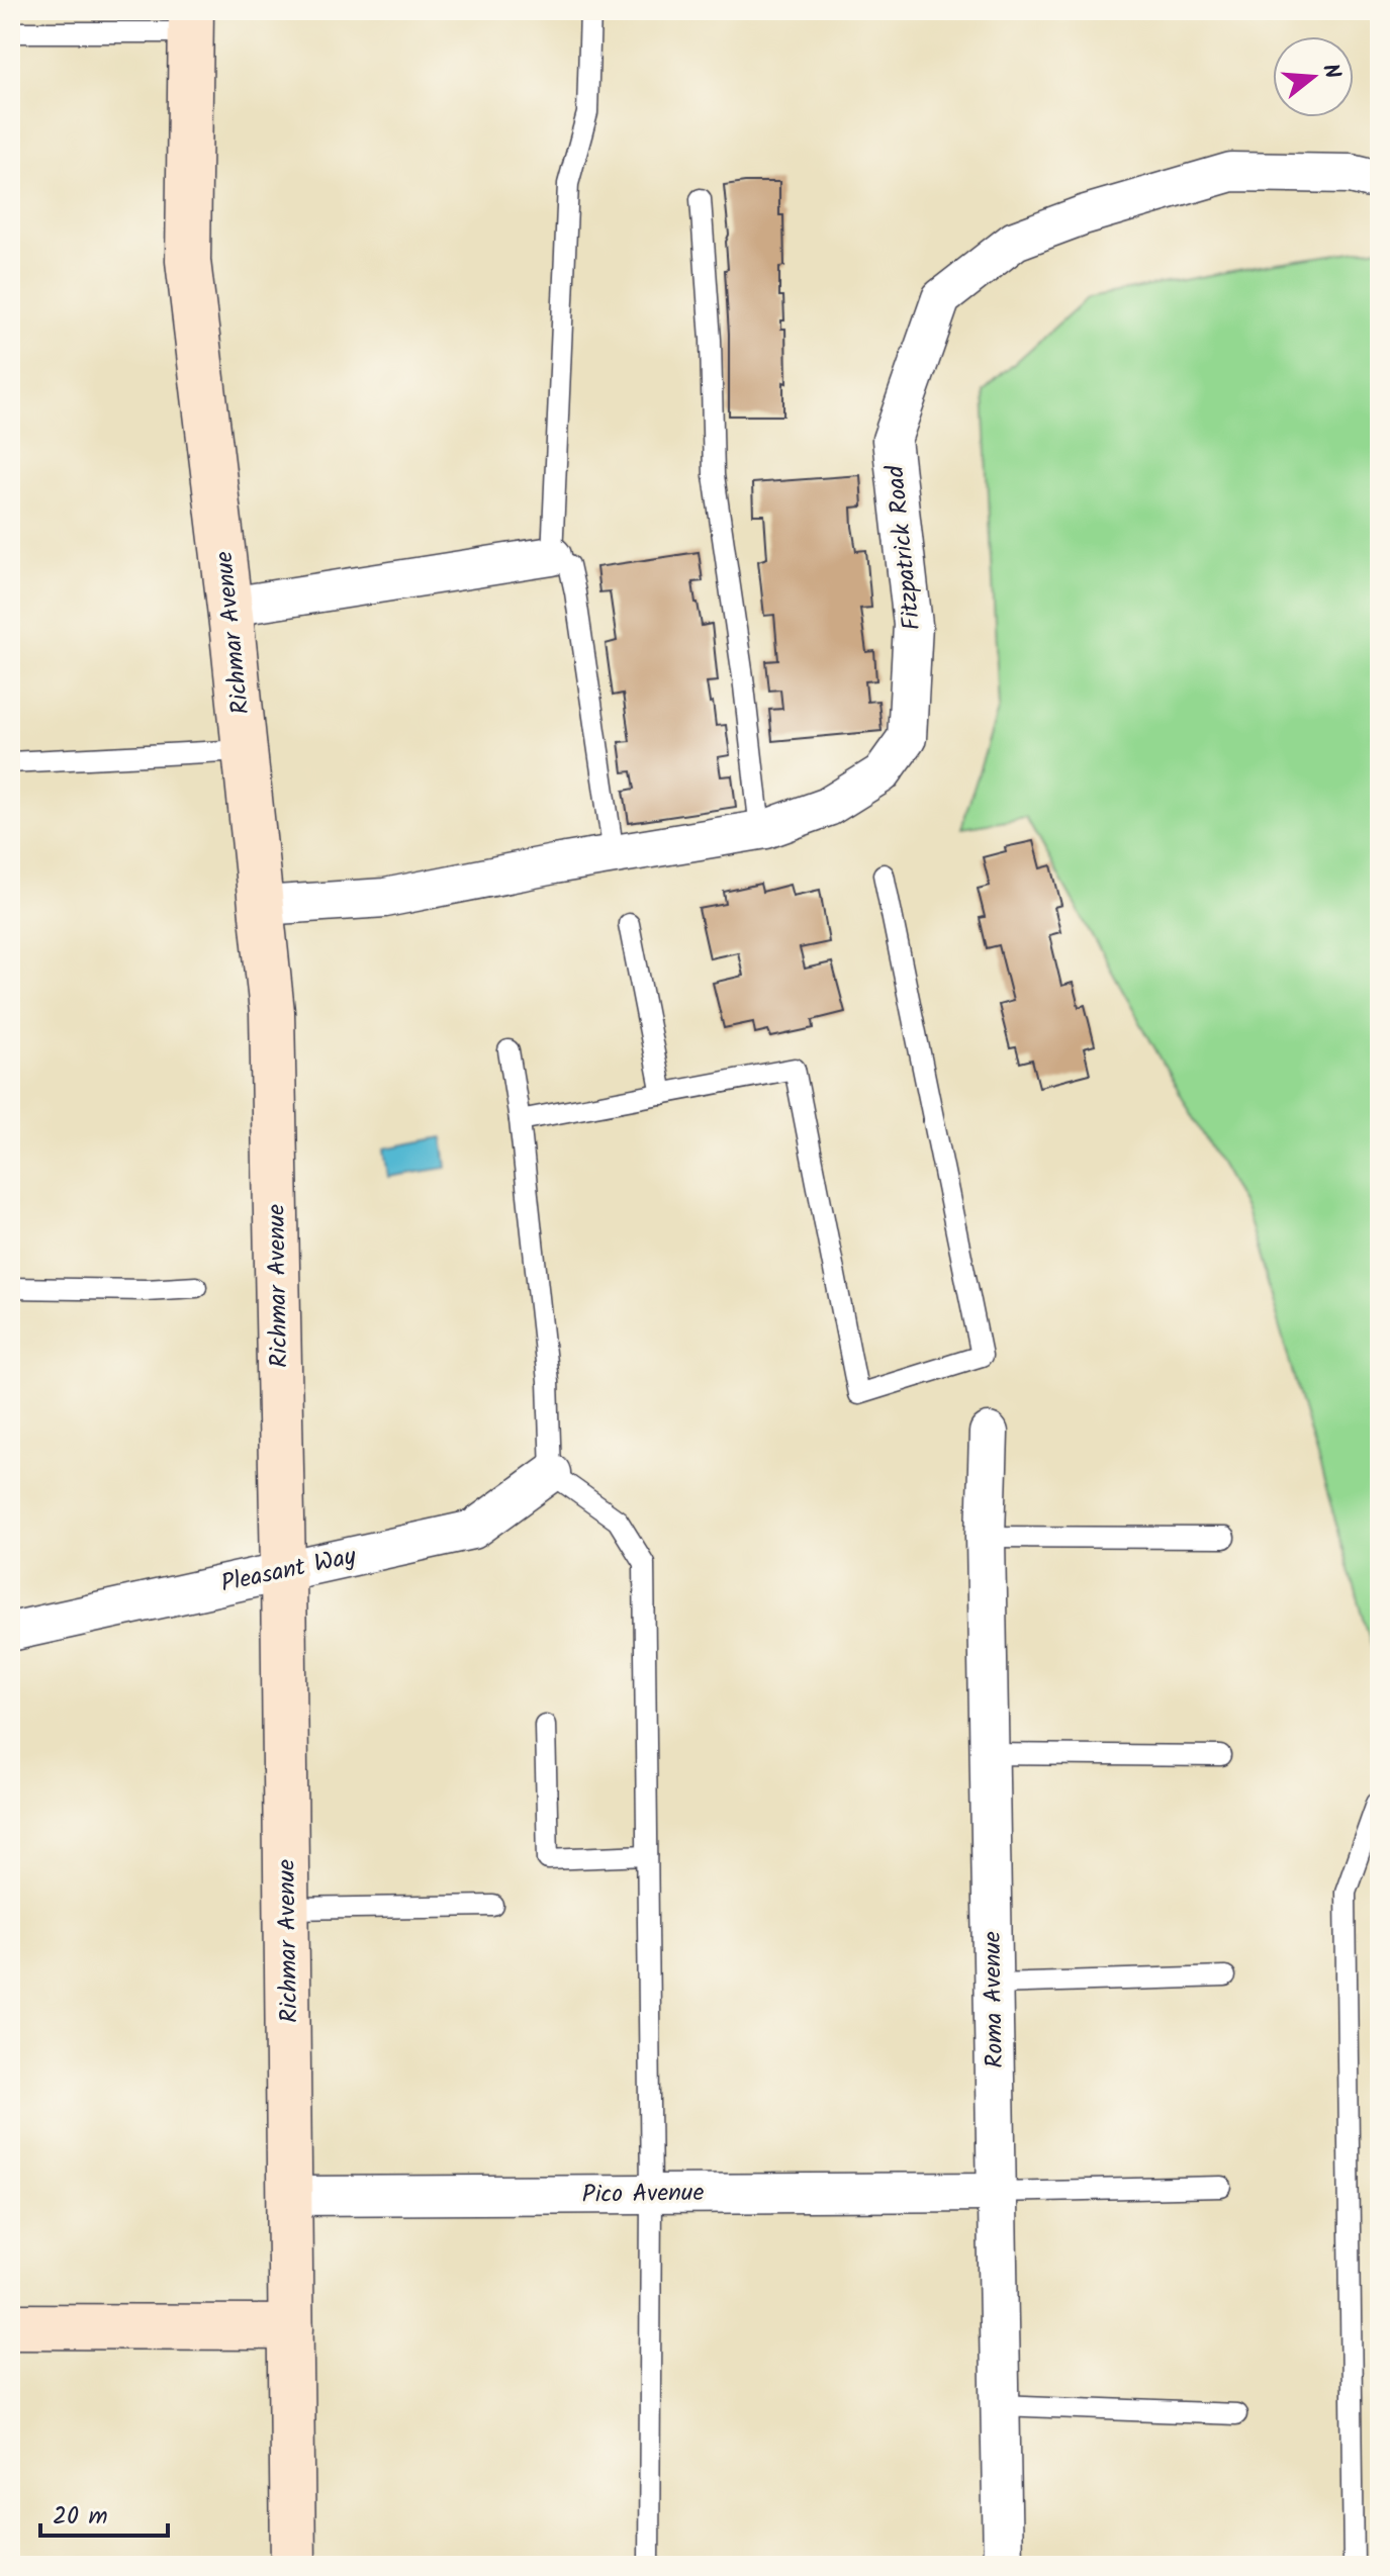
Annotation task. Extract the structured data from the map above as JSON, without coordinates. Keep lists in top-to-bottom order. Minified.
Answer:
{"streets":{"street":["Fitzpatrick Road","Richmar Avenue","Pleasant Way","Roma Avenue","Pico Avenue"]},"crossings":[["Fitzpatrick Road","Richmar Avenue"],["Richmar Avenue","Pleasant Way"],["Richmar Avenue","Pico Avenue"],["Roma Avenue","Pico Avenue"]],"scale_bar":"20 m","north":"right"}
